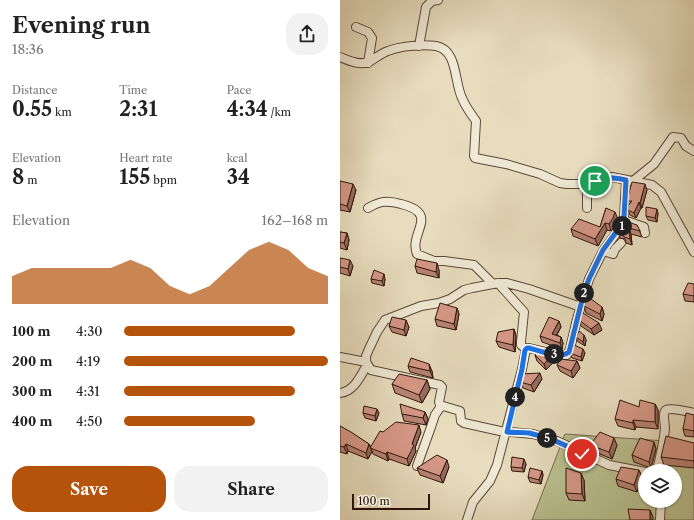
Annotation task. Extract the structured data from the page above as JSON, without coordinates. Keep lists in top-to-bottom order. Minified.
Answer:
{"scale_bar":"100 m","page":{"heading":["Evening run","18:36"],"stats":[["Distance","0.55 km"],["Time","2:31"],["Pace","4:34 /km"],["Elevation","8 m"],["Heart rate","155 bpm"],["kcal","34"]],"chart":["Elevation","162–168 m"],"pins":["1","2","3","4","5"],"list":[{"name":"100 m","note":"4:30"},{"name":"200 m","note":"4:19"},{"name":"300 m","note":"4:31"},{"name":"400 m","note":"4:50"}],"buttons":["Save","Share"],"scale":"100 m"}}
